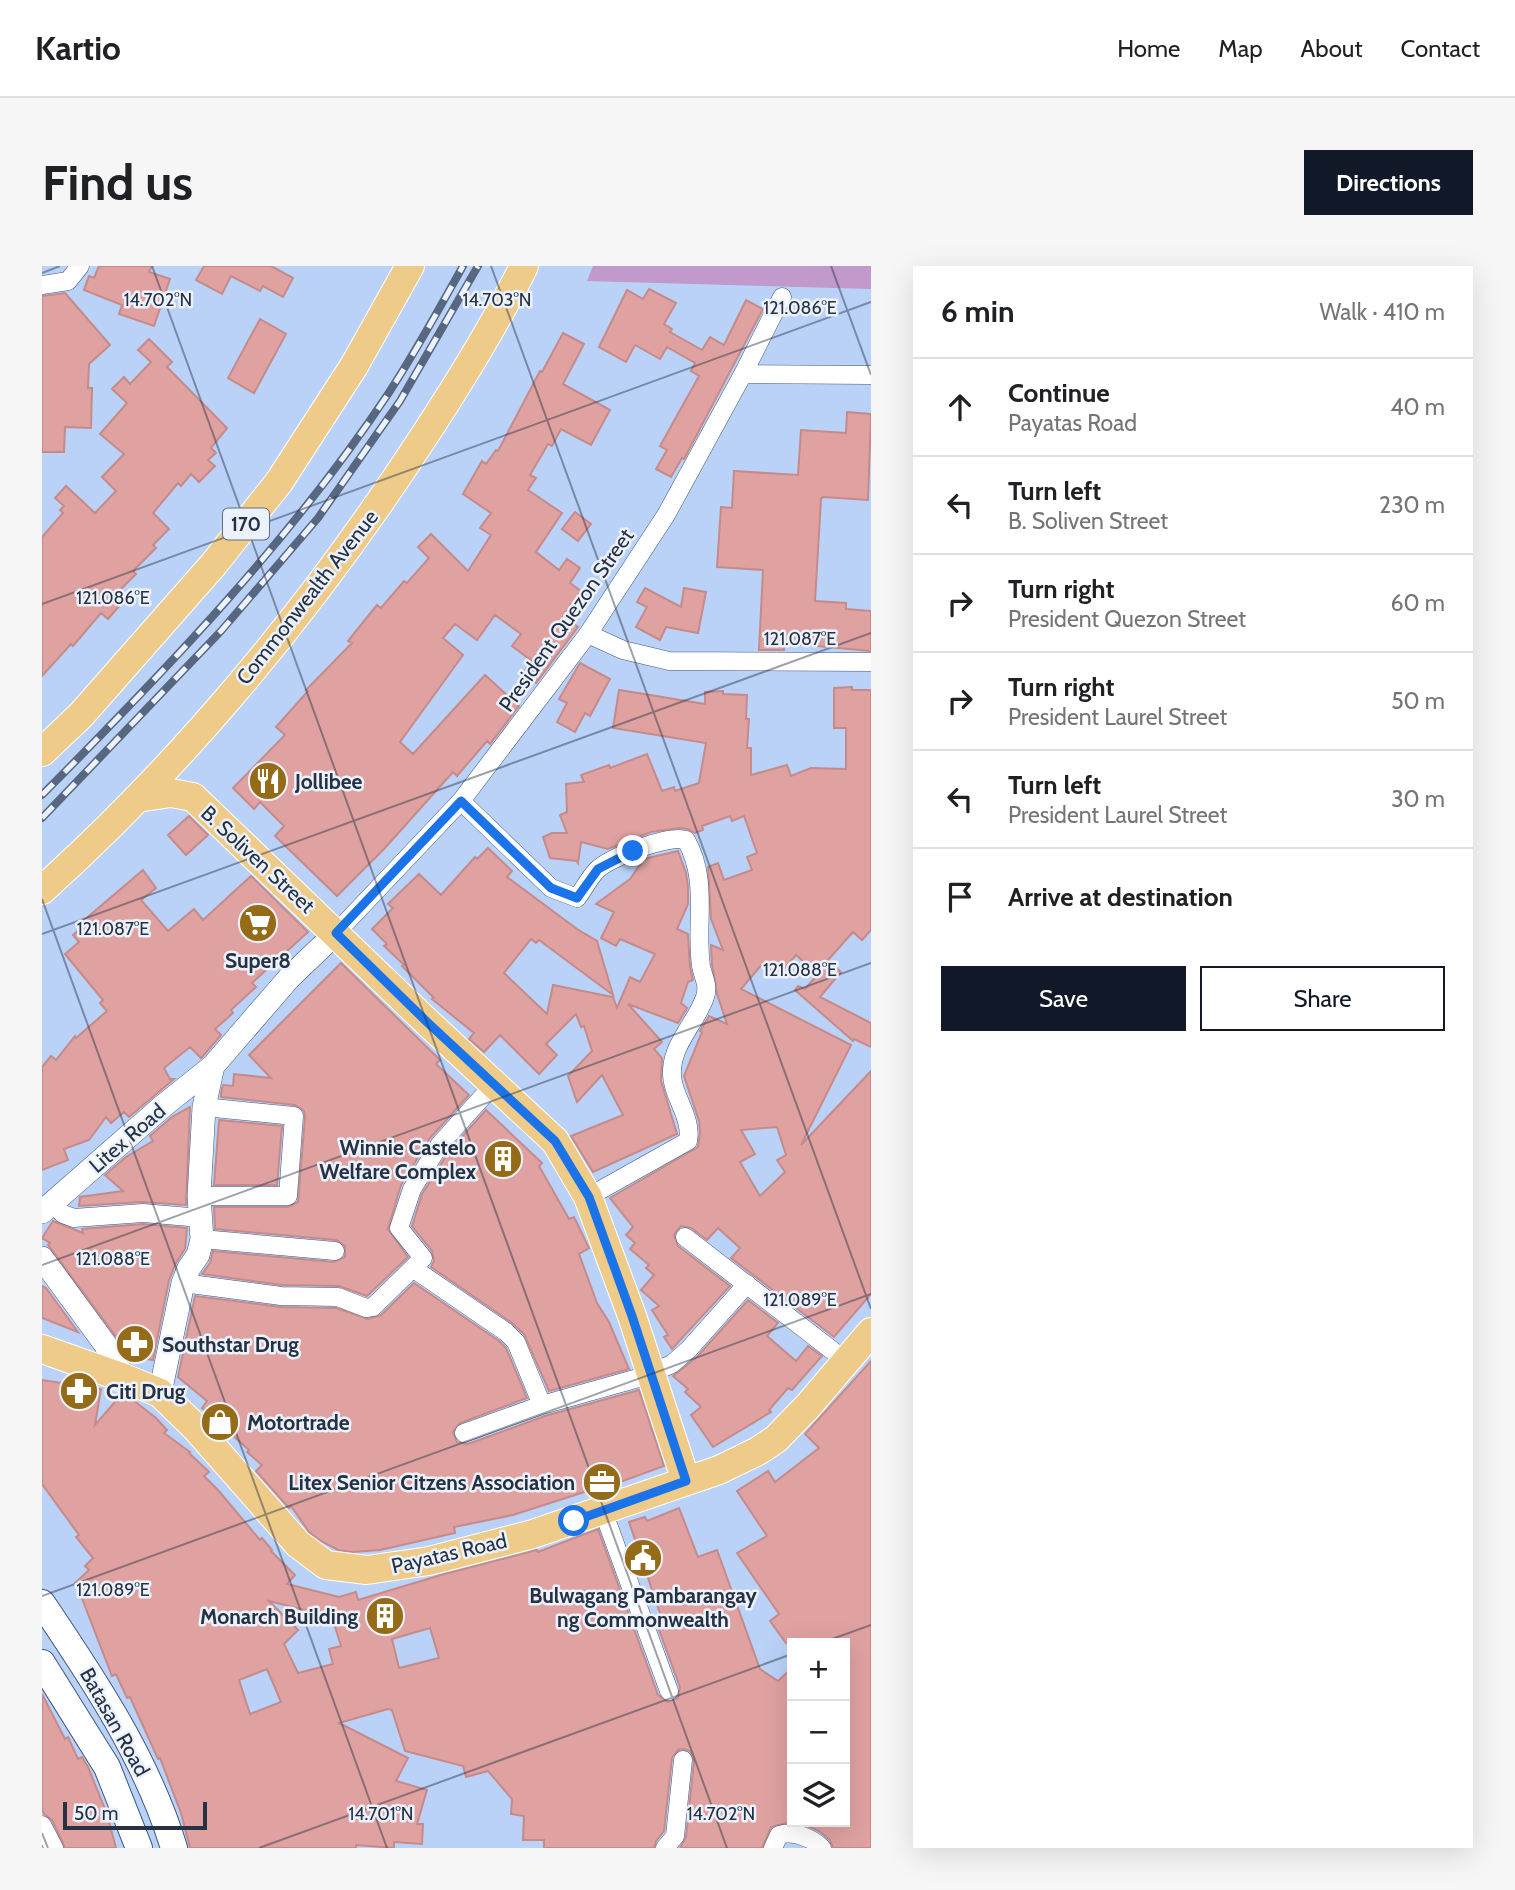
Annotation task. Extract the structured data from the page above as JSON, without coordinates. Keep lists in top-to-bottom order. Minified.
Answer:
{"streets":{"main road":["170","Commonwealth Avenue","B. Soliven Street","Payatas Road","Batasan Road"],"street":["President Quezon Street","Litex Road"]},"crossings":[["Commonwealth Avenue","B. Soliven Street"],["President Quezon Street","B. Soliven Street"],["President Quezon Street","Litex Road"],["B. Soliven Street","Litex Road"],["B. Soliven Street","Payatas Road"]],"places":{"restaurant":["Jollibee"],"supermarket":["Super8"],"building":["Winnie Castelo Welfare Complex","Monarch Building"],"pharmacy":["Southstar Drug","Citi Drug"],"shop":["Motortrade"],"office":["Litex Senior Citzens Association"],"public building":["Bulwagang Pambarangay ng Commonwealth"]},"scale_bar":"50 m","page":{"header":"Kartio","nav":["Home","Map","About","Contact"],"buttons":["Directions",["Save","Share"]],"title":"Find us","heading":["6 min","Walk · 410 m"],"list":[["Continue","Payatas Road","40 m"],["Turn left","B. Soliven Street","230 m"],["Turn right","President Quezon Street","60 m"],["Turn right","President Laurel Street","50 m"],["Turn left","President Laurel Street","30 m"],"Arrive at destination"],"map_buttons":["+","−"],"scale":"50 m"},"coordinates":["14.702°N","14.703°N","121.086°E","121.087°E","121.088°E","121.089°E","14.701°N"]}
